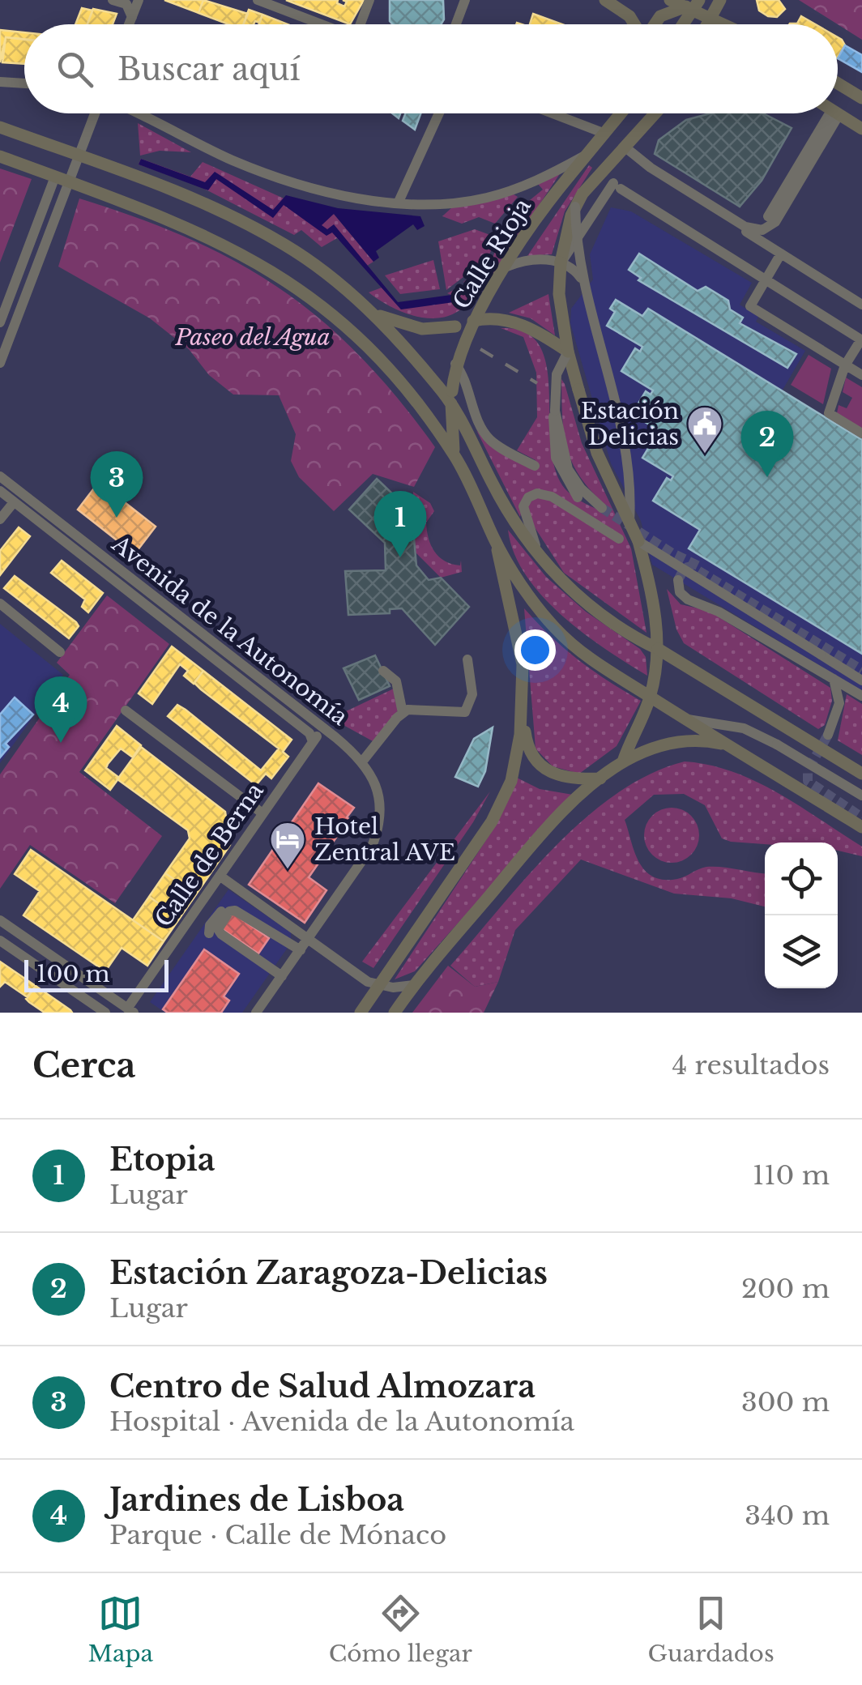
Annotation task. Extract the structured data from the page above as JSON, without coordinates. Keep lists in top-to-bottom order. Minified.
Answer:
{"streets":{"main road":["Calle Rioja"],"street":["Avenida de la Autonomía","Calle de Berna"]},"crossings":[["Avenida de la Autonomía","Calle de Berna"]],"parks":["Paseo del Agua"],"places":{"public building":["Estación Delicias"],"hotel":["Hotel Zentral AVE"]},"scale_bar":"100 m","page":{"search":"Buscar aquí","pins":["2","3","1","4"],"scale":"100 m","heading":["Cerca","4 resultados"],"list":[{"mark":"1","name":"Etopia","note":"Lugar","value":"110 m"},{"mark":"2","name":"Estación Zaragoza-Delicias","note":"Lugar","value":"200 m"},{"mark":"3","name":"Centro de Salud Almozara","note":"Hospital · Avenida de la Autonomía","value":"300 m"},{"mark":"4","name":"Jardines de Lisboa","note":"Parque · Calle de Mónaco","value":"340 m"}],"nav":["Mapa","Cómo llegar","Guardados"]}}
